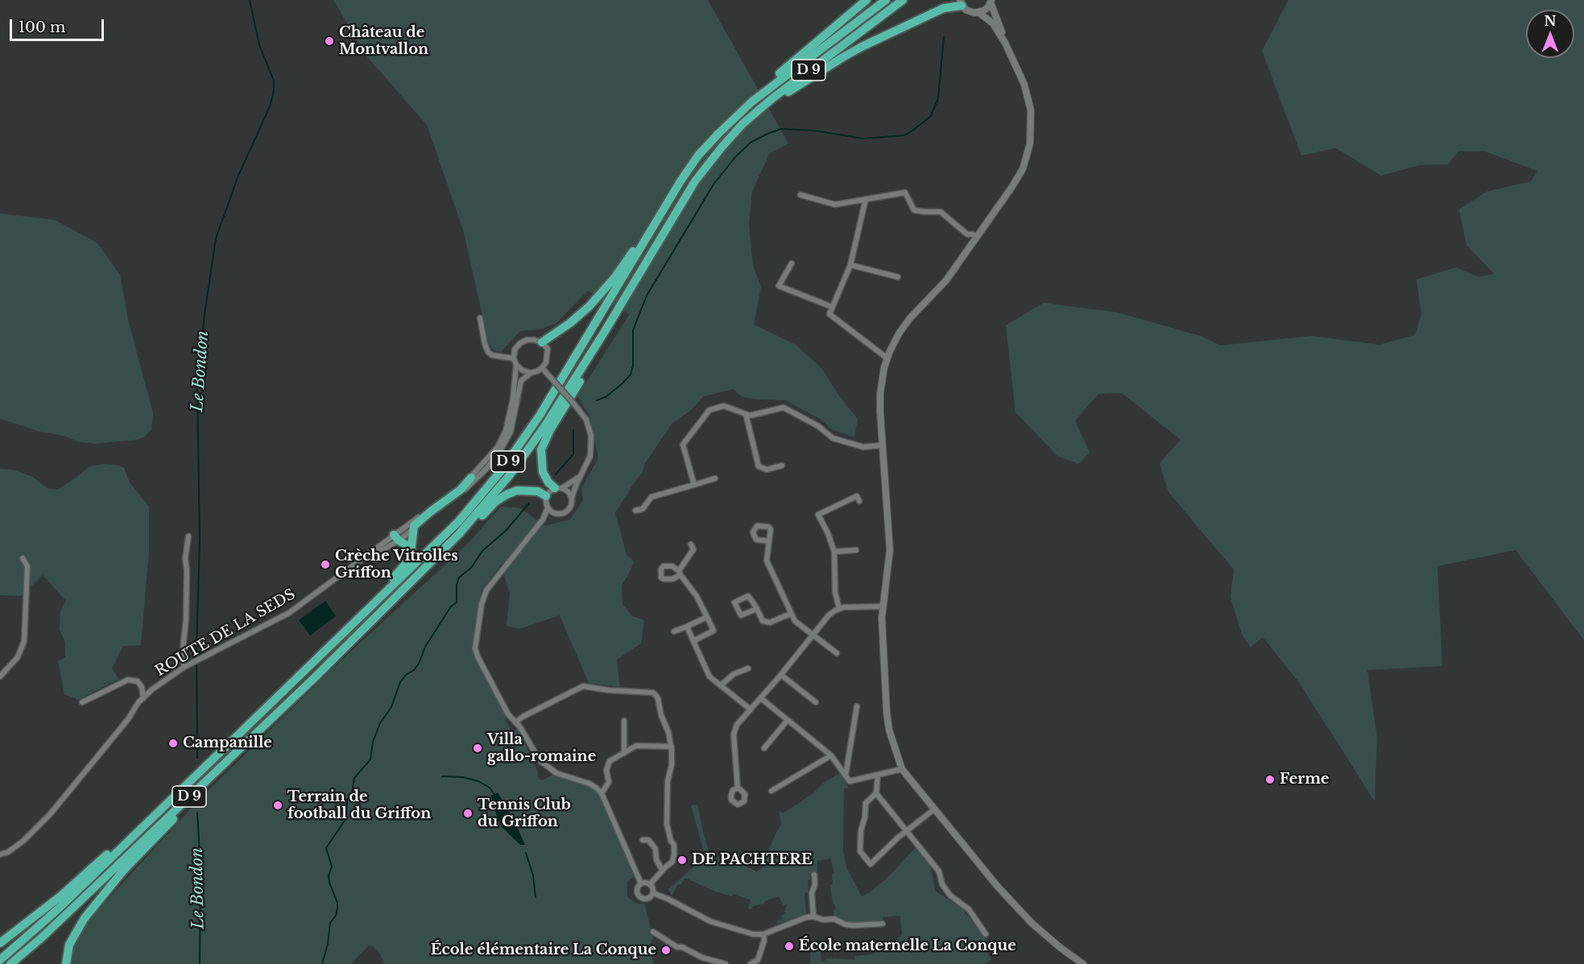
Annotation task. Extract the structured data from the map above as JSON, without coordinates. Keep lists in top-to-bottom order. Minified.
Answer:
{"streets":{"highway":["D 9"],"street":["ROUTE DE LA SEDS"]},"water":["Le Bondon"],"places":["Château de Montvallon","Crèche Vitrolles Griffon","Campanille","Villa gallo-romaine","Ferme","Terrain de football du Griffon","Tennis Club du Griffon","DE PACHTERE","École maternelle La Conque","École élémentaire La Conque"],"scale_bar":"100 m","north":"top"}
